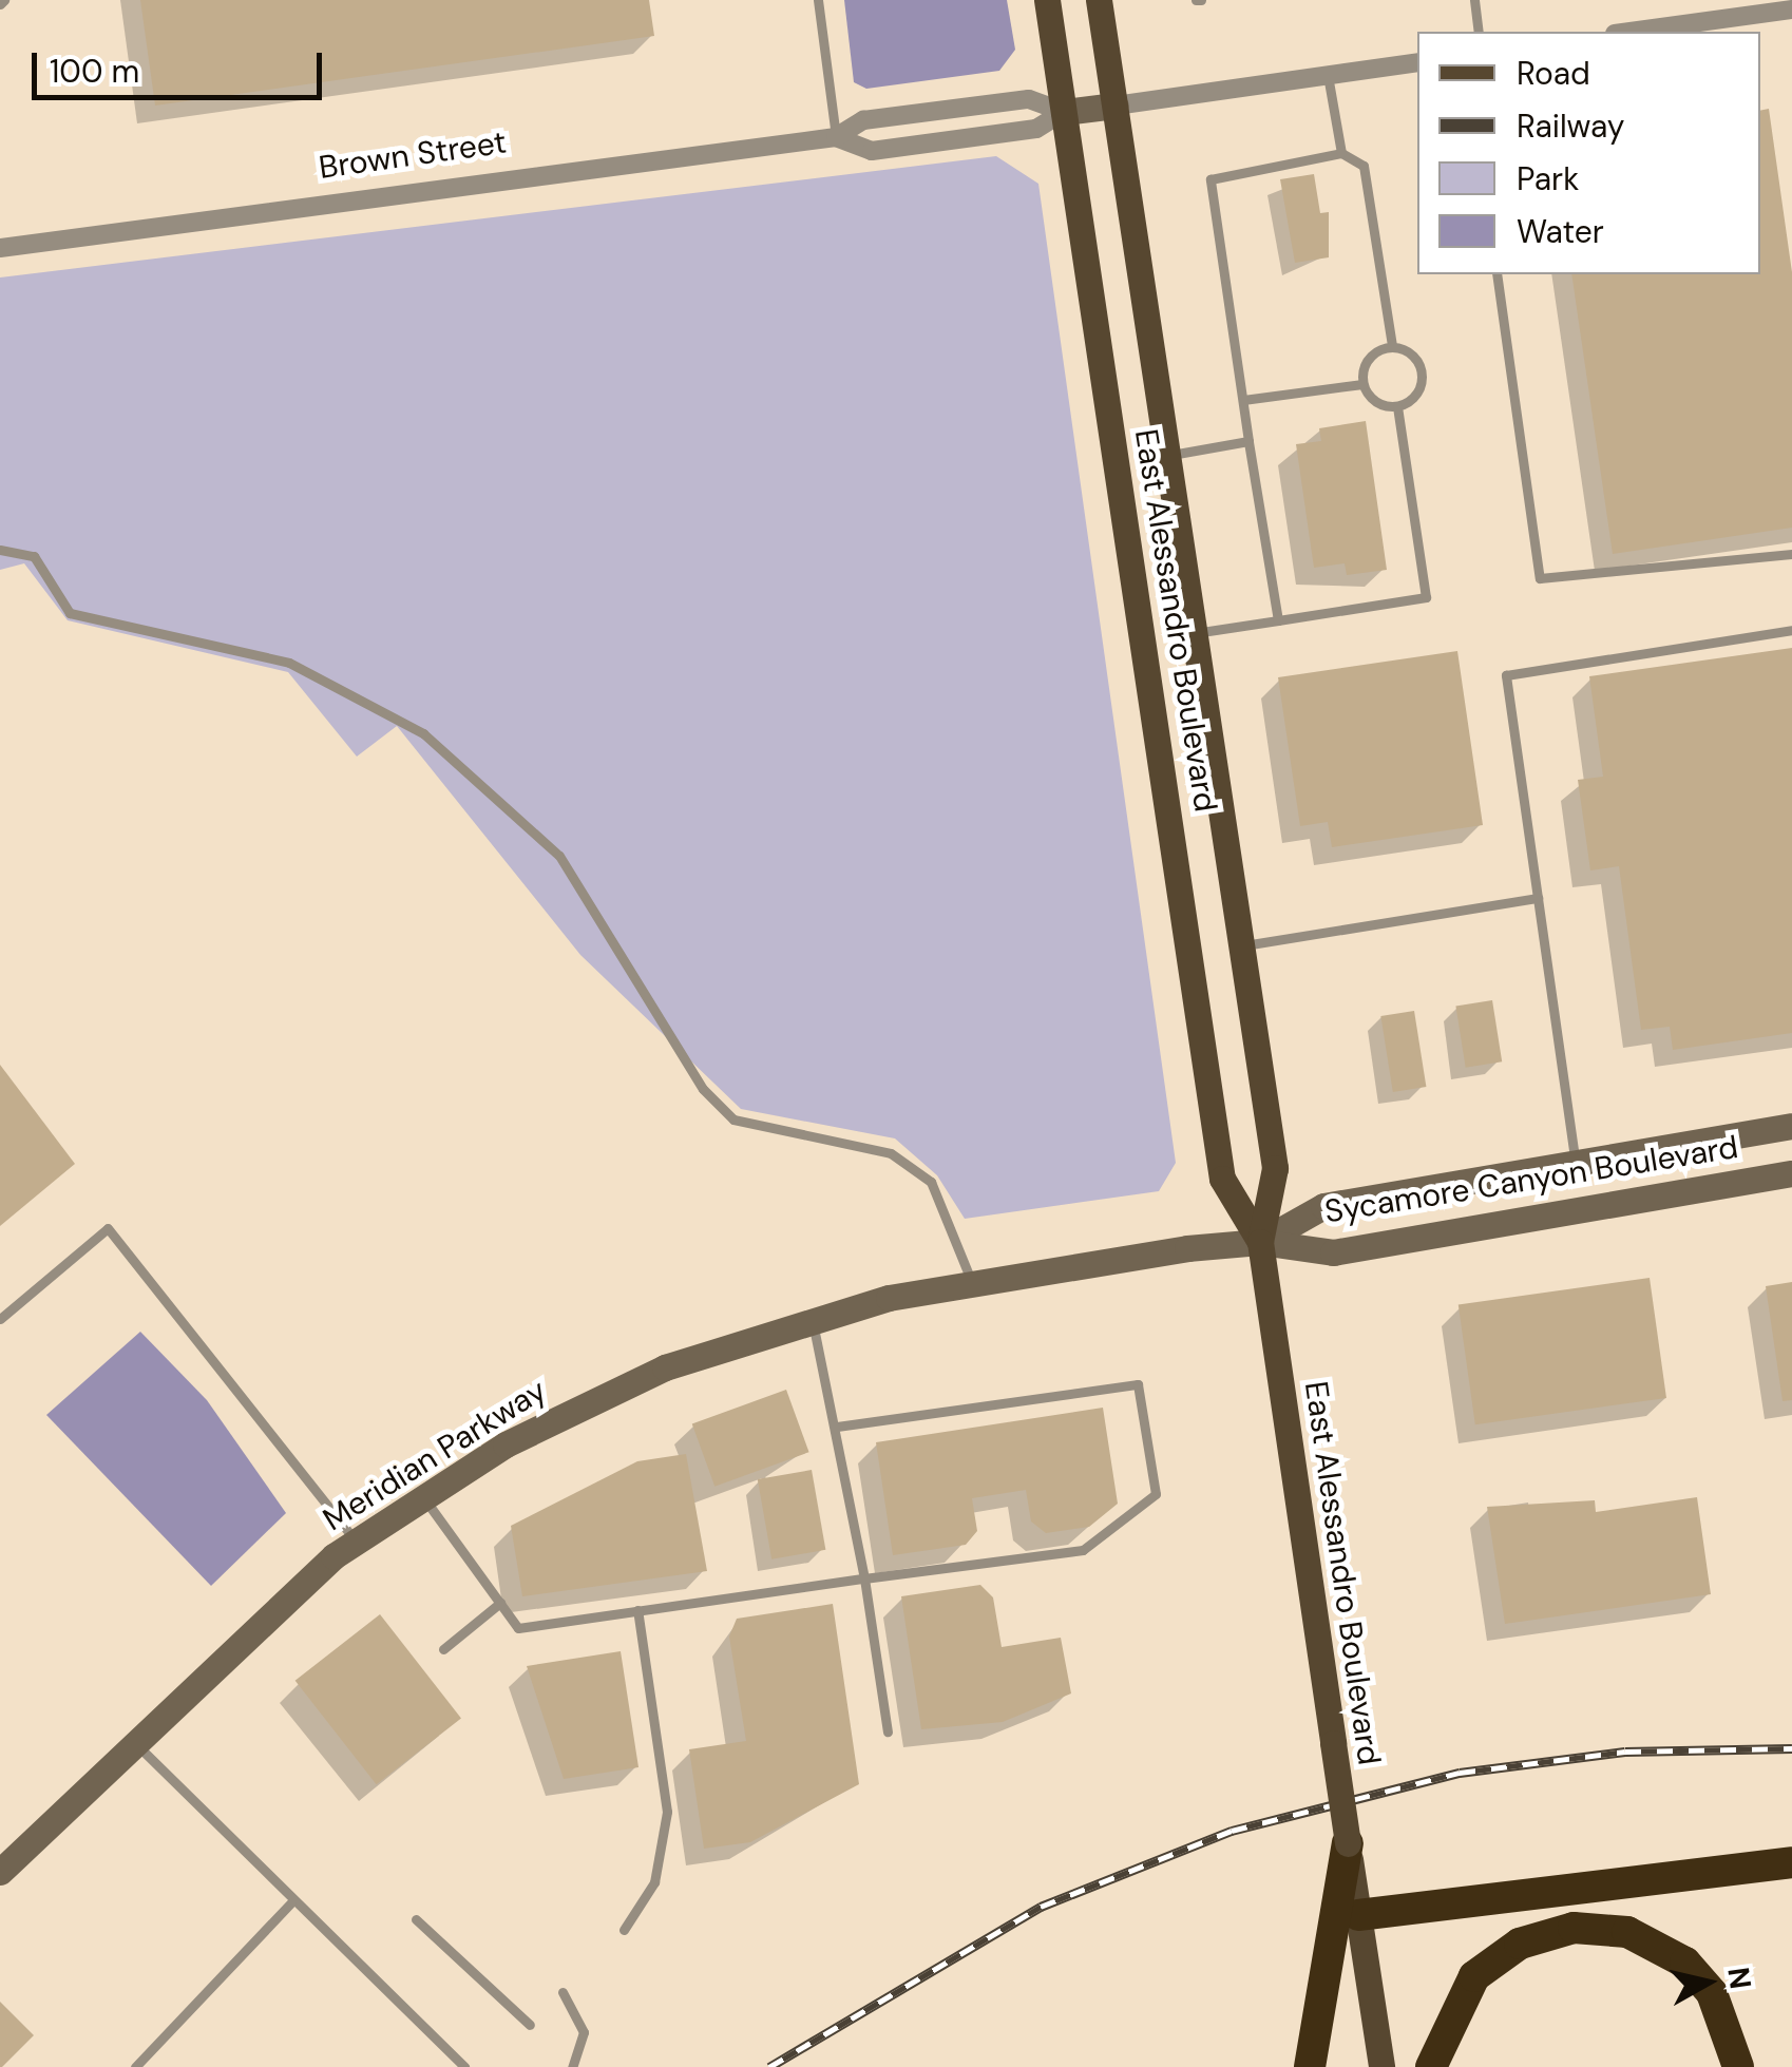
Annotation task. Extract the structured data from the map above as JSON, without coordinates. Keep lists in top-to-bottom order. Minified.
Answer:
{"streets":{"main road":["Brown Street","East Alessandro Boulevard","Sycamore Canyon Boulevard","Meridian Parkway"]},"crossings":[["Brown Street","East Alessandro Boulevard"],["East Alessandro Boulevard","Sycamore Canyon Boulevard"],["East Alessandro Boulevard","Meridian Parkway"],["Sycamore Canyon Boulevard","Meridian Parkway"]],"legend":["Road","Railway","Park","Water"],"scale_bar":"100 m","north":"right"}
